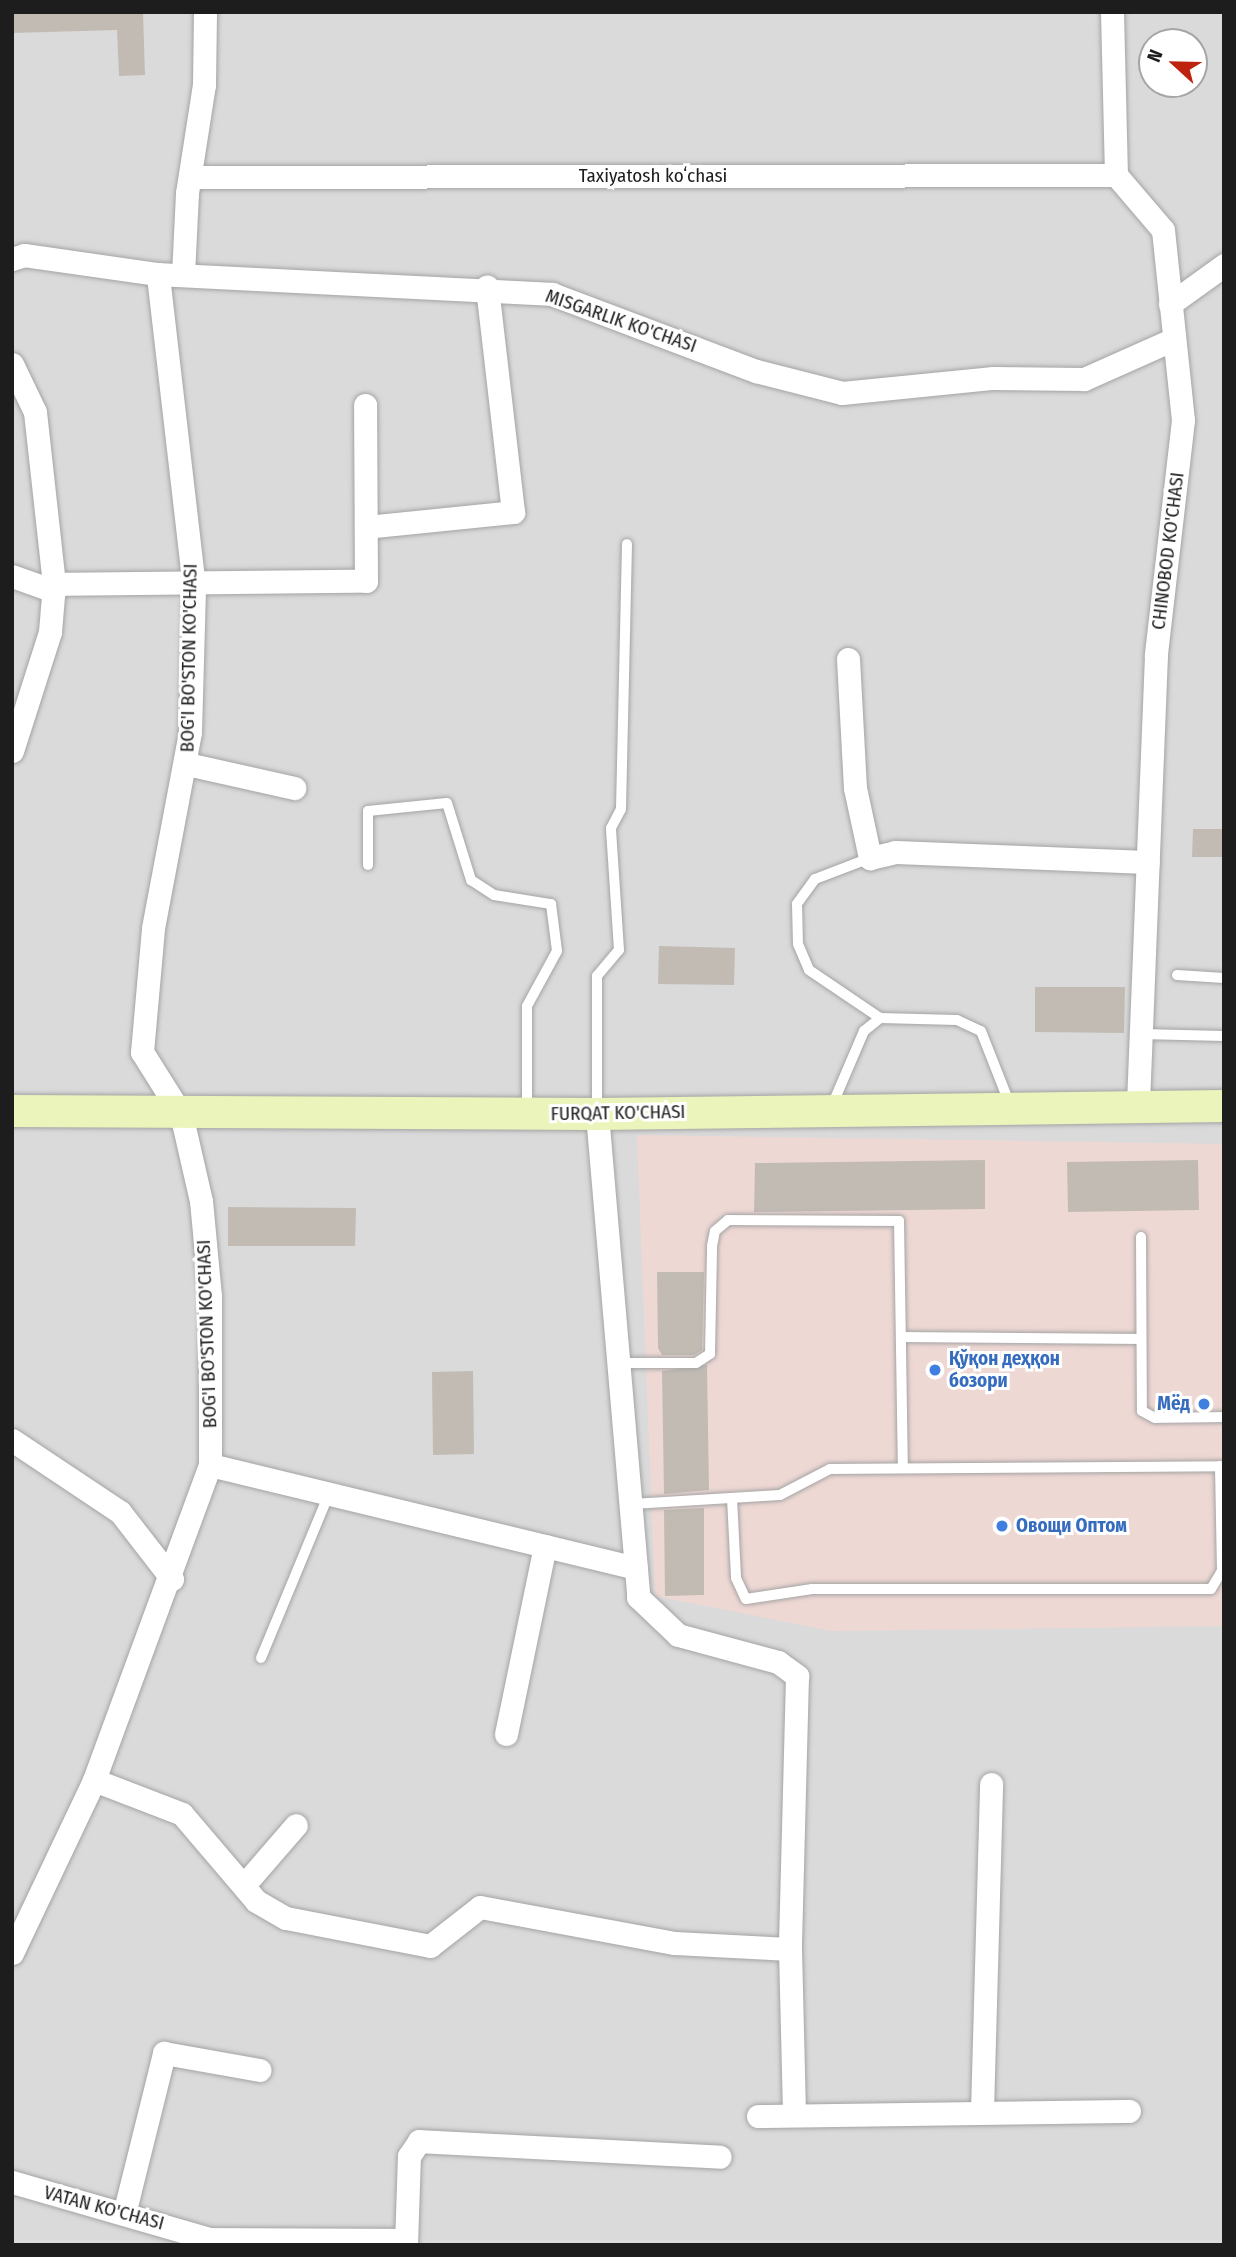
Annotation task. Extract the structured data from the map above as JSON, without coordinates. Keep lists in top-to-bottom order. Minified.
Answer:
{"streets":{"main road":["FURQAT KO'CHASI"],"street":["Taxiyatosh koʻchasi","MISGARLIK KO'CHASI","CHINOBOD KO'CHASI","BOG'I BO'STON KO'CHASI","VATAN KO'CHASI"]},"crossings":[["Taxiyatosh koʻchasi","CHINOBOD KO'CHASI"],["MISGARLIK KO'CHASI","CHINOBOD KO'CHASI"],["MISGARLIK KO'CHASI","BOG'I BO'STON KO'CHASI"],["CHINOBOD KO'CHASI","FURQAT KO'CHASI"],["BOG'I BO'STON KO'CHASI","FURQAT KO'CHASI"]],"places":["Қўқон деҳқон бозори","Мёд","Овощи Оптом"],"north":"left"}
